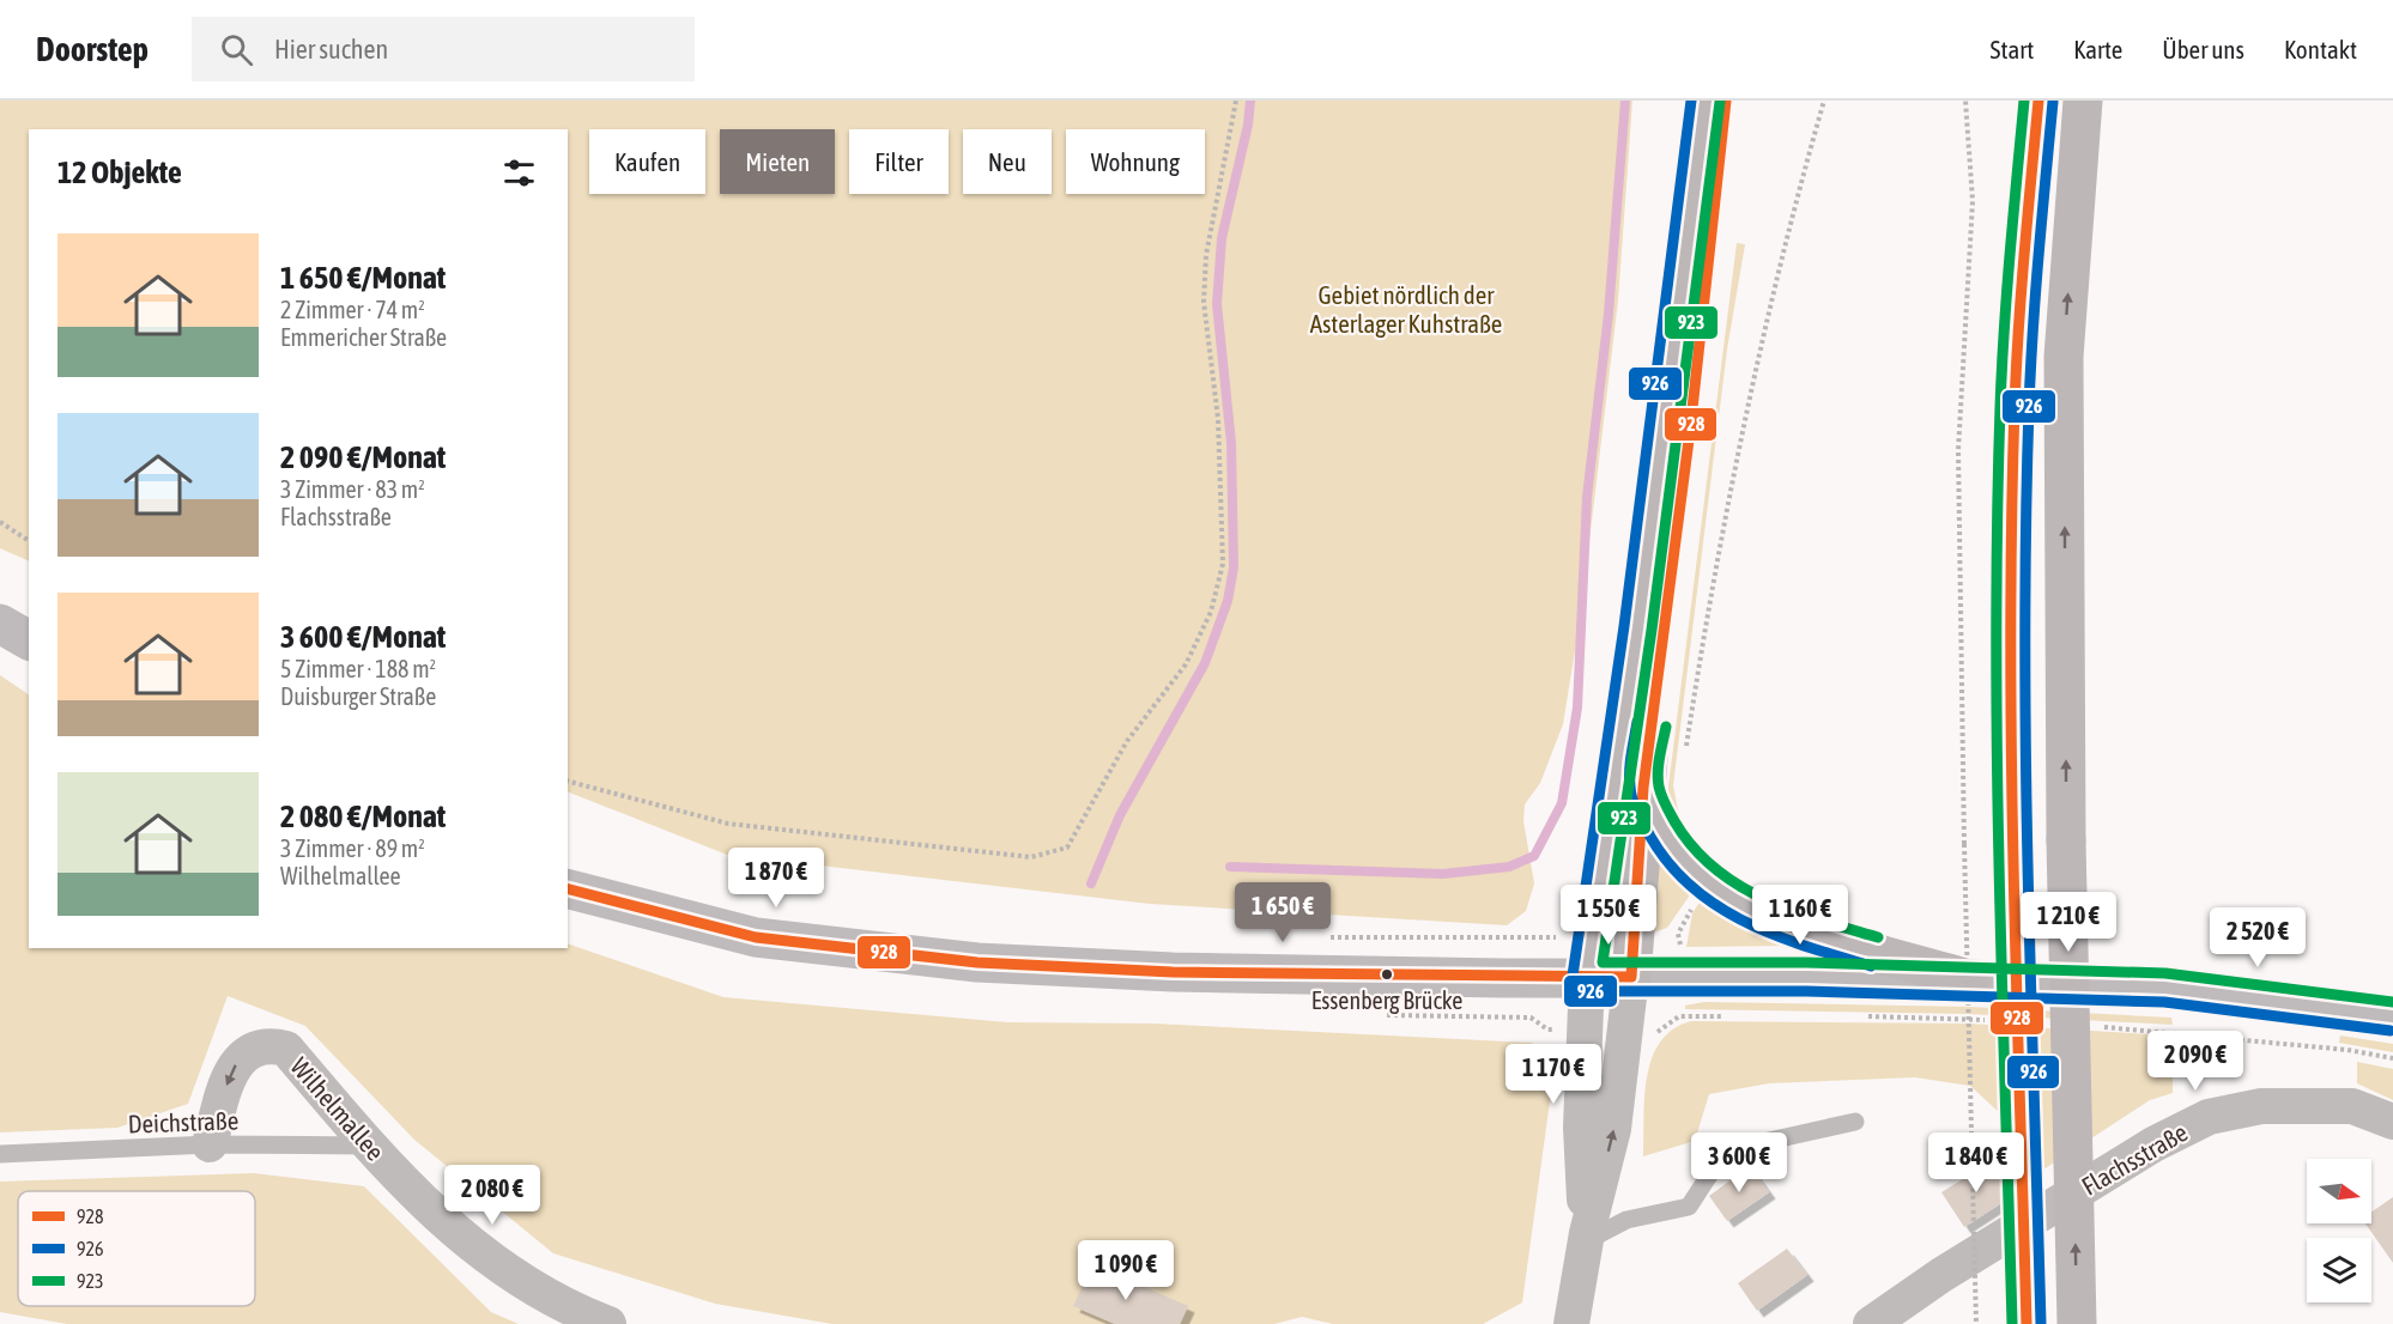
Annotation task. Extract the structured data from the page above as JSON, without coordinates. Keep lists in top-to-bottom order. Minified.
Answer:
{"streets":{"street":["Wilhelmallee","Flachsstraße"],"lane":["Deichstraße"]},"crossings":[["Wilhelmallee","Deichstraße"]],"parks":["Gebiet nördlich der Asterlager Kuhstraße"],"places":["Essenberg Brücke"],"lines":["transit line 928","transit line 926","transit line 923"],"legend":["928","926","923"],"north":"right","page":{"header":"Doorstep","search":"Hier suchen","nav":["Start","Karte","Über uns","Kontakt"],"chip":["Kaufen","Mieten","Filter","Neu","Wohnung"],"heading":"12 Objekte","list":[{"name":"1 650 €/Monat","note":"2 Zimmer · 74 m² · Emmericher Straße"},{"name":"2 090 €/Monat","note":"3 Zimmer · 83 m² · Flachsstraße"},{"name":"3 600 €/Monat","note":"5 Zimmer · 188 m² · Duisburger Straße"},{"name":"2 080 €/Monat","note":"3 Zimmer · 89 m² · Wilhelmallee"}],"price":["1 870 €","1 650 €","1 550 €","1 160 €","1 210 €","2 520 €","2 090 €","1 170 €","3 600 €","1 840 €","2 080 €","1 090 €"]}}
